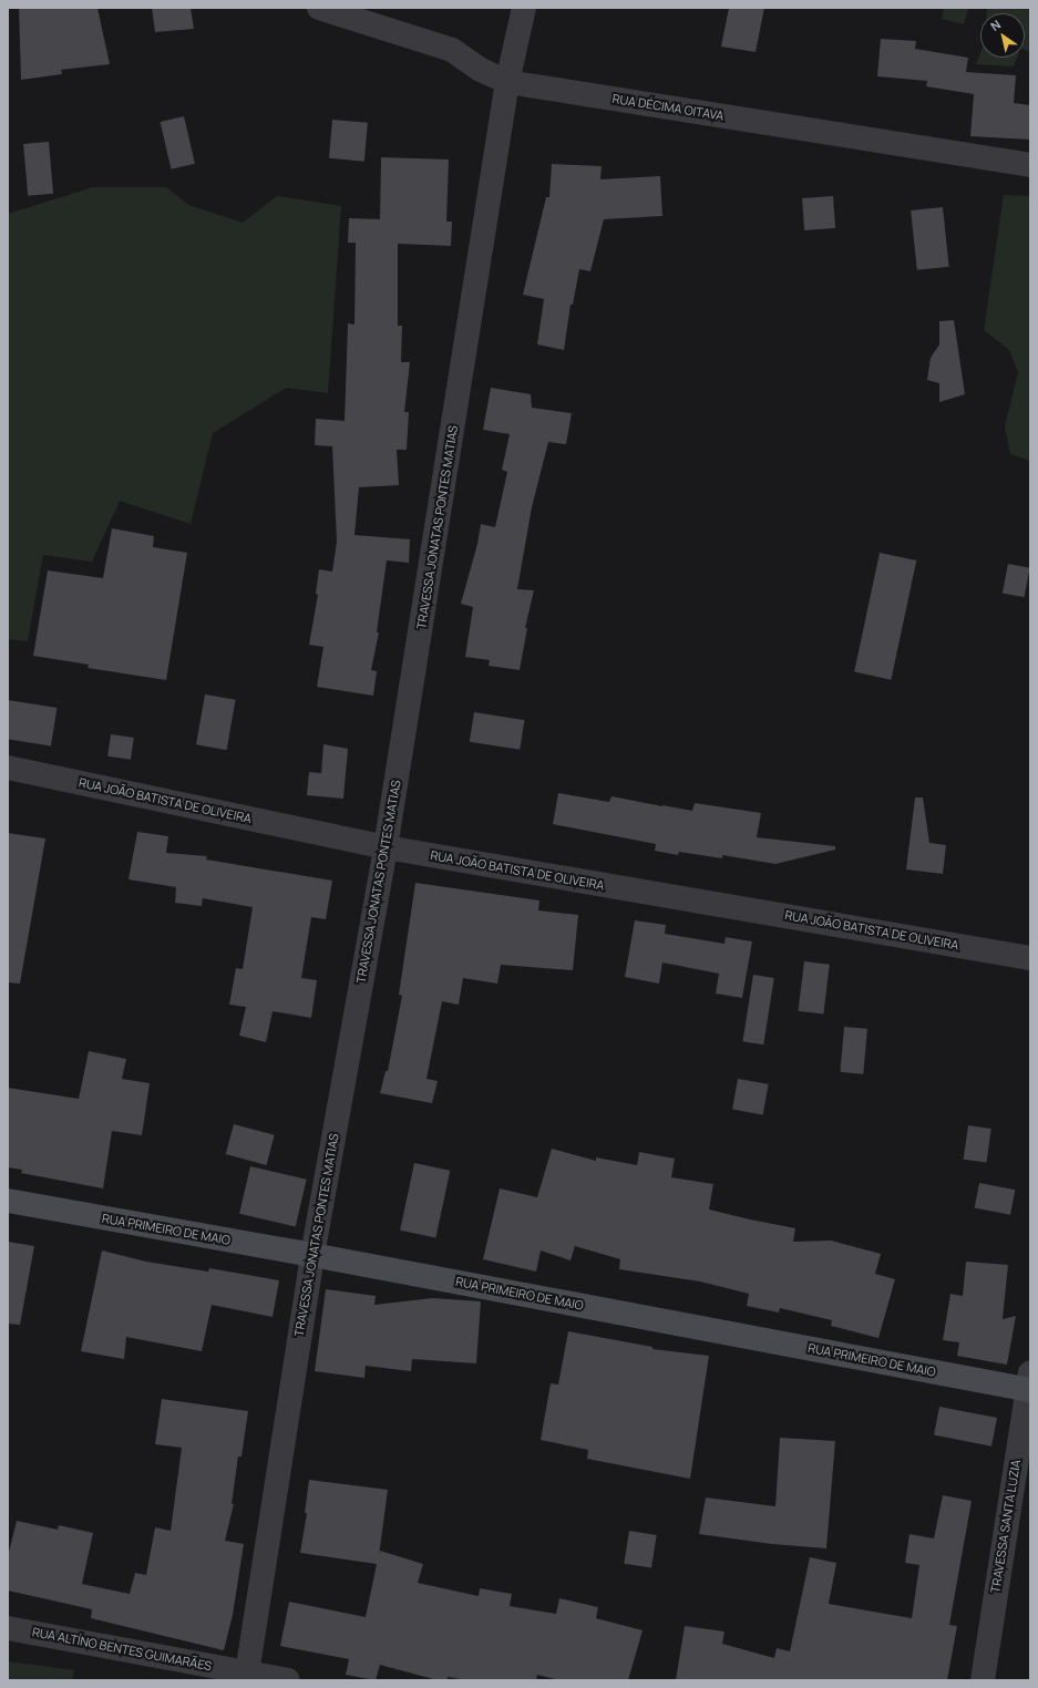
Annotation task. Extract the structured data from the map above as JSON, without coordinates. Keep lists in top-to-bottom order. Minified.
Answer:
{"streets":{"street":["RUA DÉCIMA OITAVA","TRAVESSA JONATAS PONTES MATIAS","RUA JOÃO BATISTA DE OLIVEIRA","RUA PRIMEIRO DE MAIO","TRAVESSA SANTA LUZIA","RUA ALTÍNO BENTES GUIMARÃES"]},"crossings":[["RUA DÉCIMA OITAVA","TRAVESSA JONATAS PONTES MATIAS"],["TRAVESSA JONATAS PONTES MATIAS","RUA JOÃO BATISTA DE OLIVEIRA"],["TRAVESSA JONATAS PONTES MATIAS","RUA PRIMEIRO DE MAIO"],["TRAVESSA JONATAS PONTES MATIAS","RUA ALTÍNO BENTES GUIMARÃES"],["RUA PRIMEIRO DE MAIO","TRAVESSA SANTA LUZIA"]],"north":"top left"}
